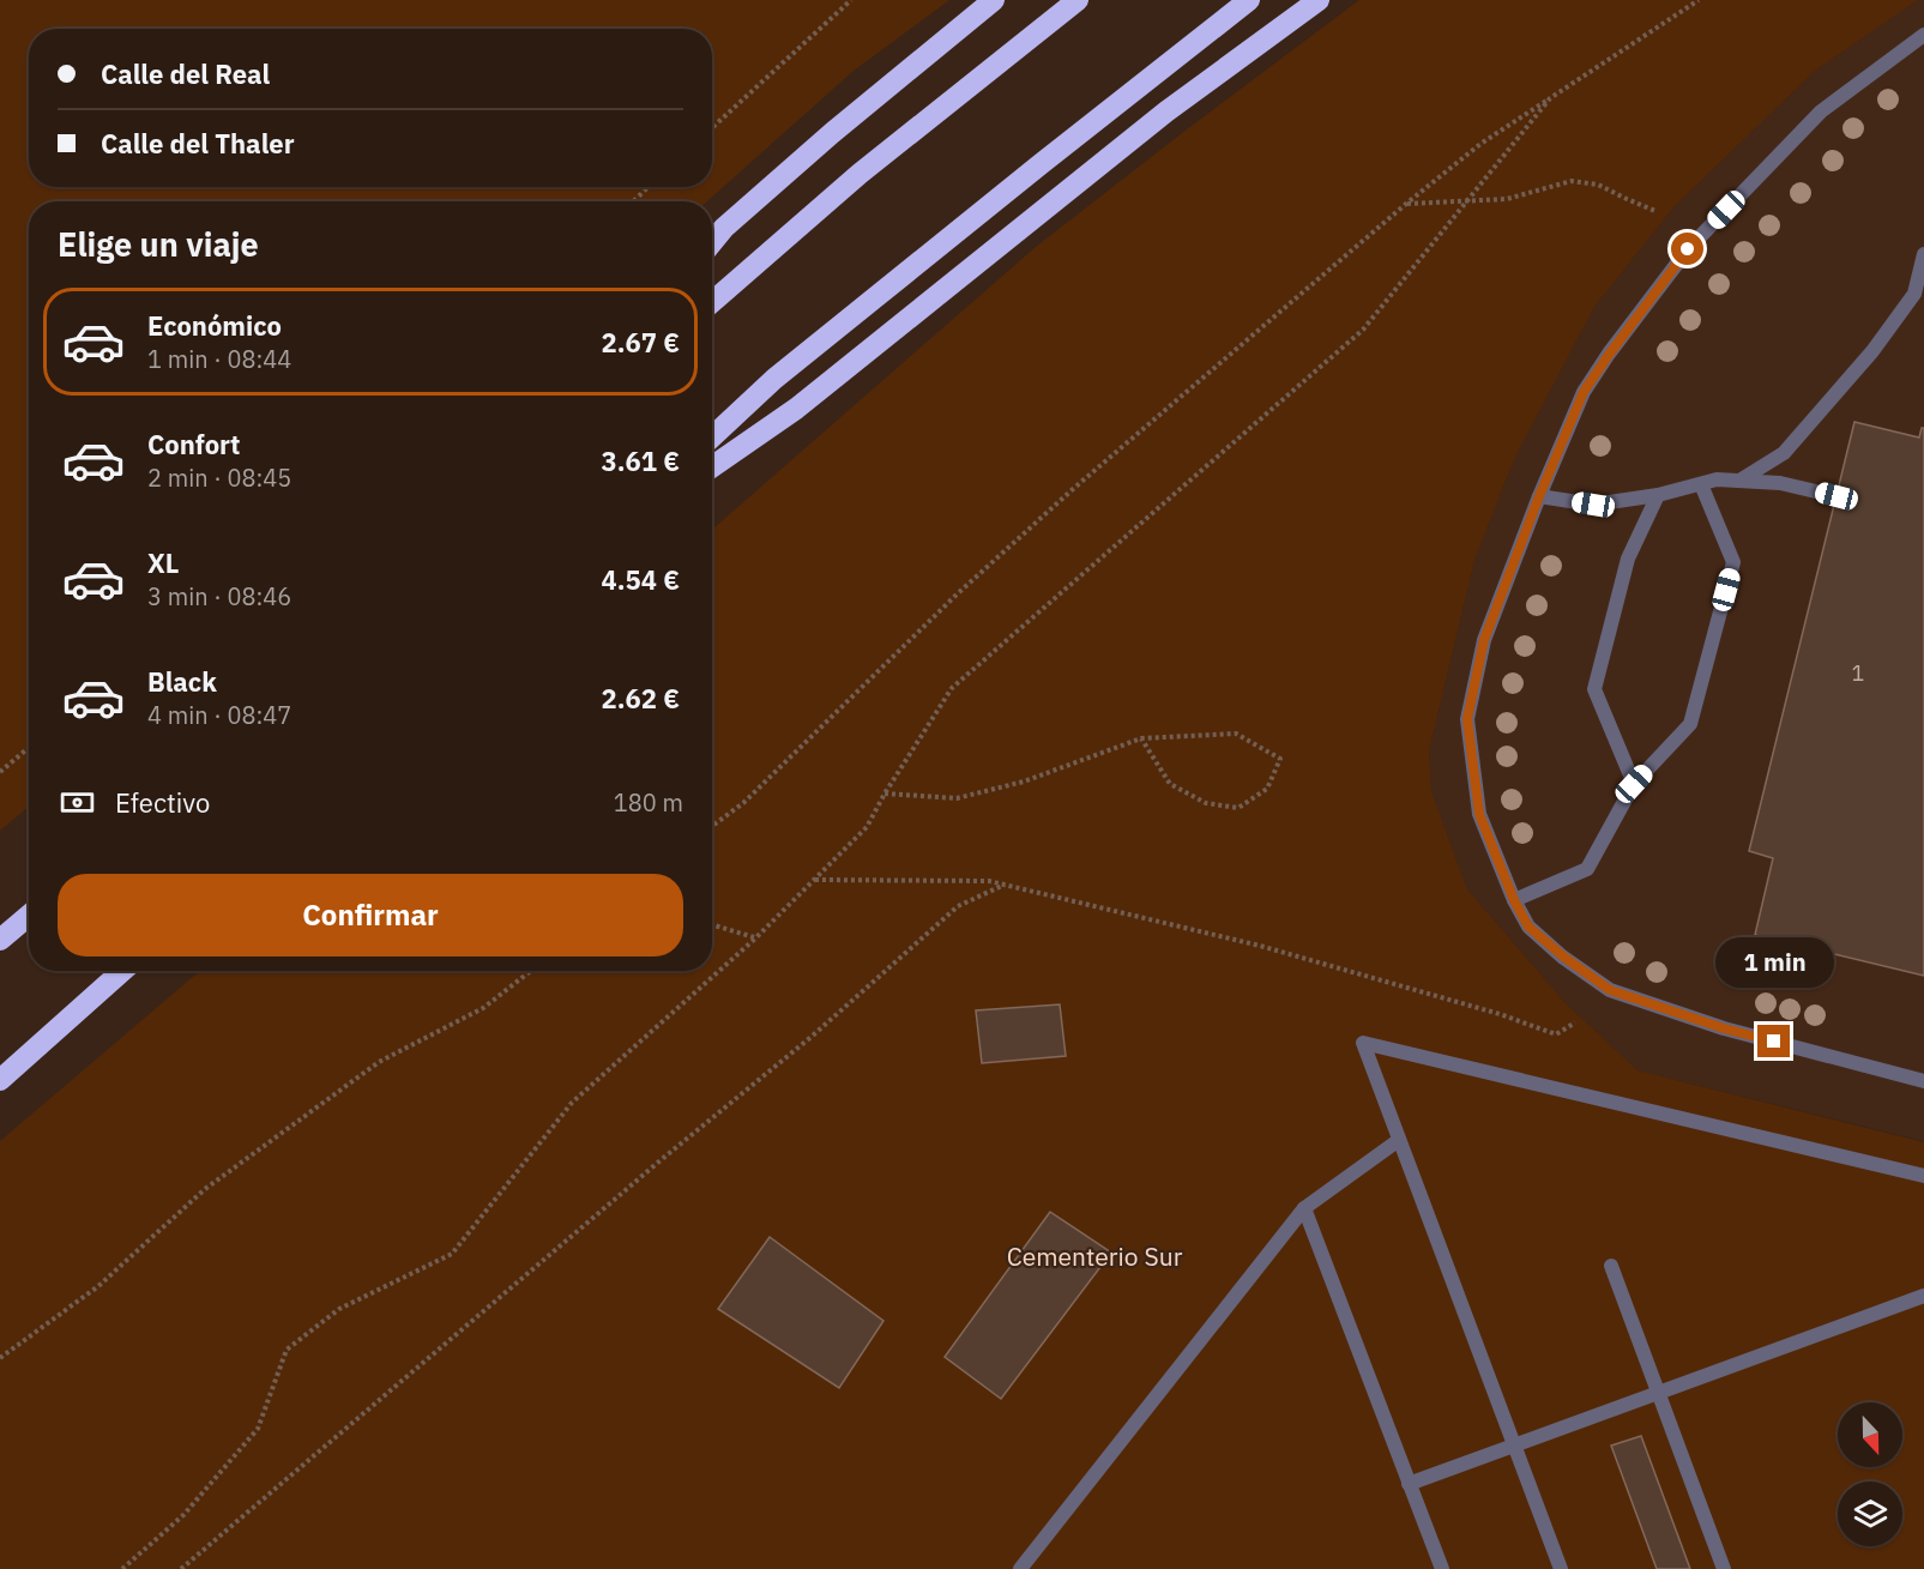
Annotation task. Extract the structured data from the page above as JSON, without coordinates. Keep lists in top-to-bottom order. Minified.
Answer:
{"parks":["Cementerio Sur"],"house_numbers":["1"],"north":"bottom","page":{"banner":["Calle del Real","Calle del Thaler"],"heading":"Elige un viaje","list":[{"name":"Económico","note":"1 min · 08:44","value":"2.67 €"},{"name":"Confort","note":"2 min · 08:45","value":"3.61 €"},{"name":"XL","note":"3 min · 08:46","value":"4.54 €"},{"name":"Black","note":"4 min · 08:47","value":"2.62 €"}],"pay":["Efectivo","180 m"],"buttons":"Confirmar","bubble":"1 min"}}
